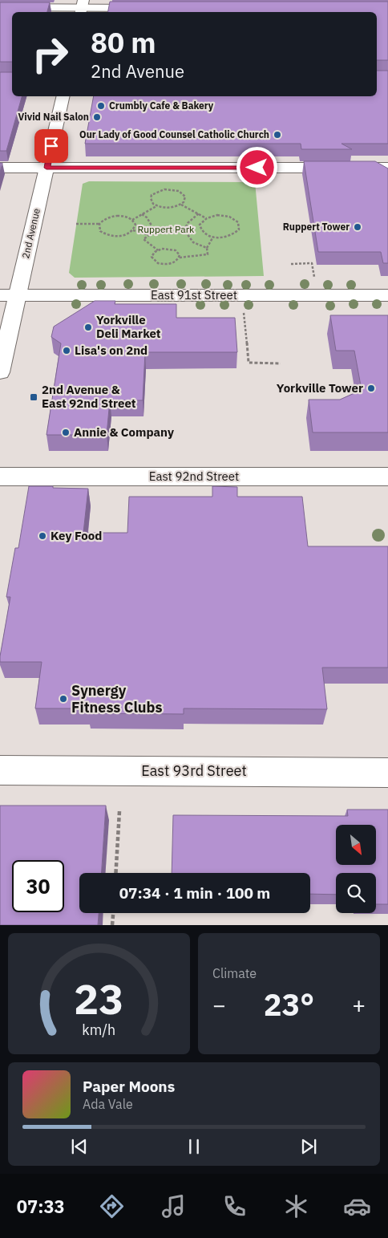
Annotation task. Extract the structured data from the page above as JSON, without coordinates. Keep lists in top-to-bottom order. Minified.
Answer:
{"streets":{"street":["2nd Avenue","East 91st Street","East 92nd Street","East 93rd Street"]},"crossings":[["2nd Avenue","East 91st Street"]],"parks":["Ruppert Park"],"places":{"other":["Crumbly Cafe & Bakery","Vivid Nail Salon","Our Lady of Good Counsel Catholic Church","Ruppert Tower","Yorkville Deli Market","Lisa's on 2nd","Yorkville Tower","Annie & Company","Key Food","Synergy Fitness Clubs"],"transit":["2nd Avenue & East 92nd Street"]},"north":"bottom right","page":{"turn":["80 m","2nd Avenue"],"limit":"30","trip":"07:34 · 1 min · 100 m","tile":"Climate","heat":["−","23°","+"],"song":["Paper Moons","Ada Vale"],"tabs":"07:33","gauge":["23","km/h"]}}
